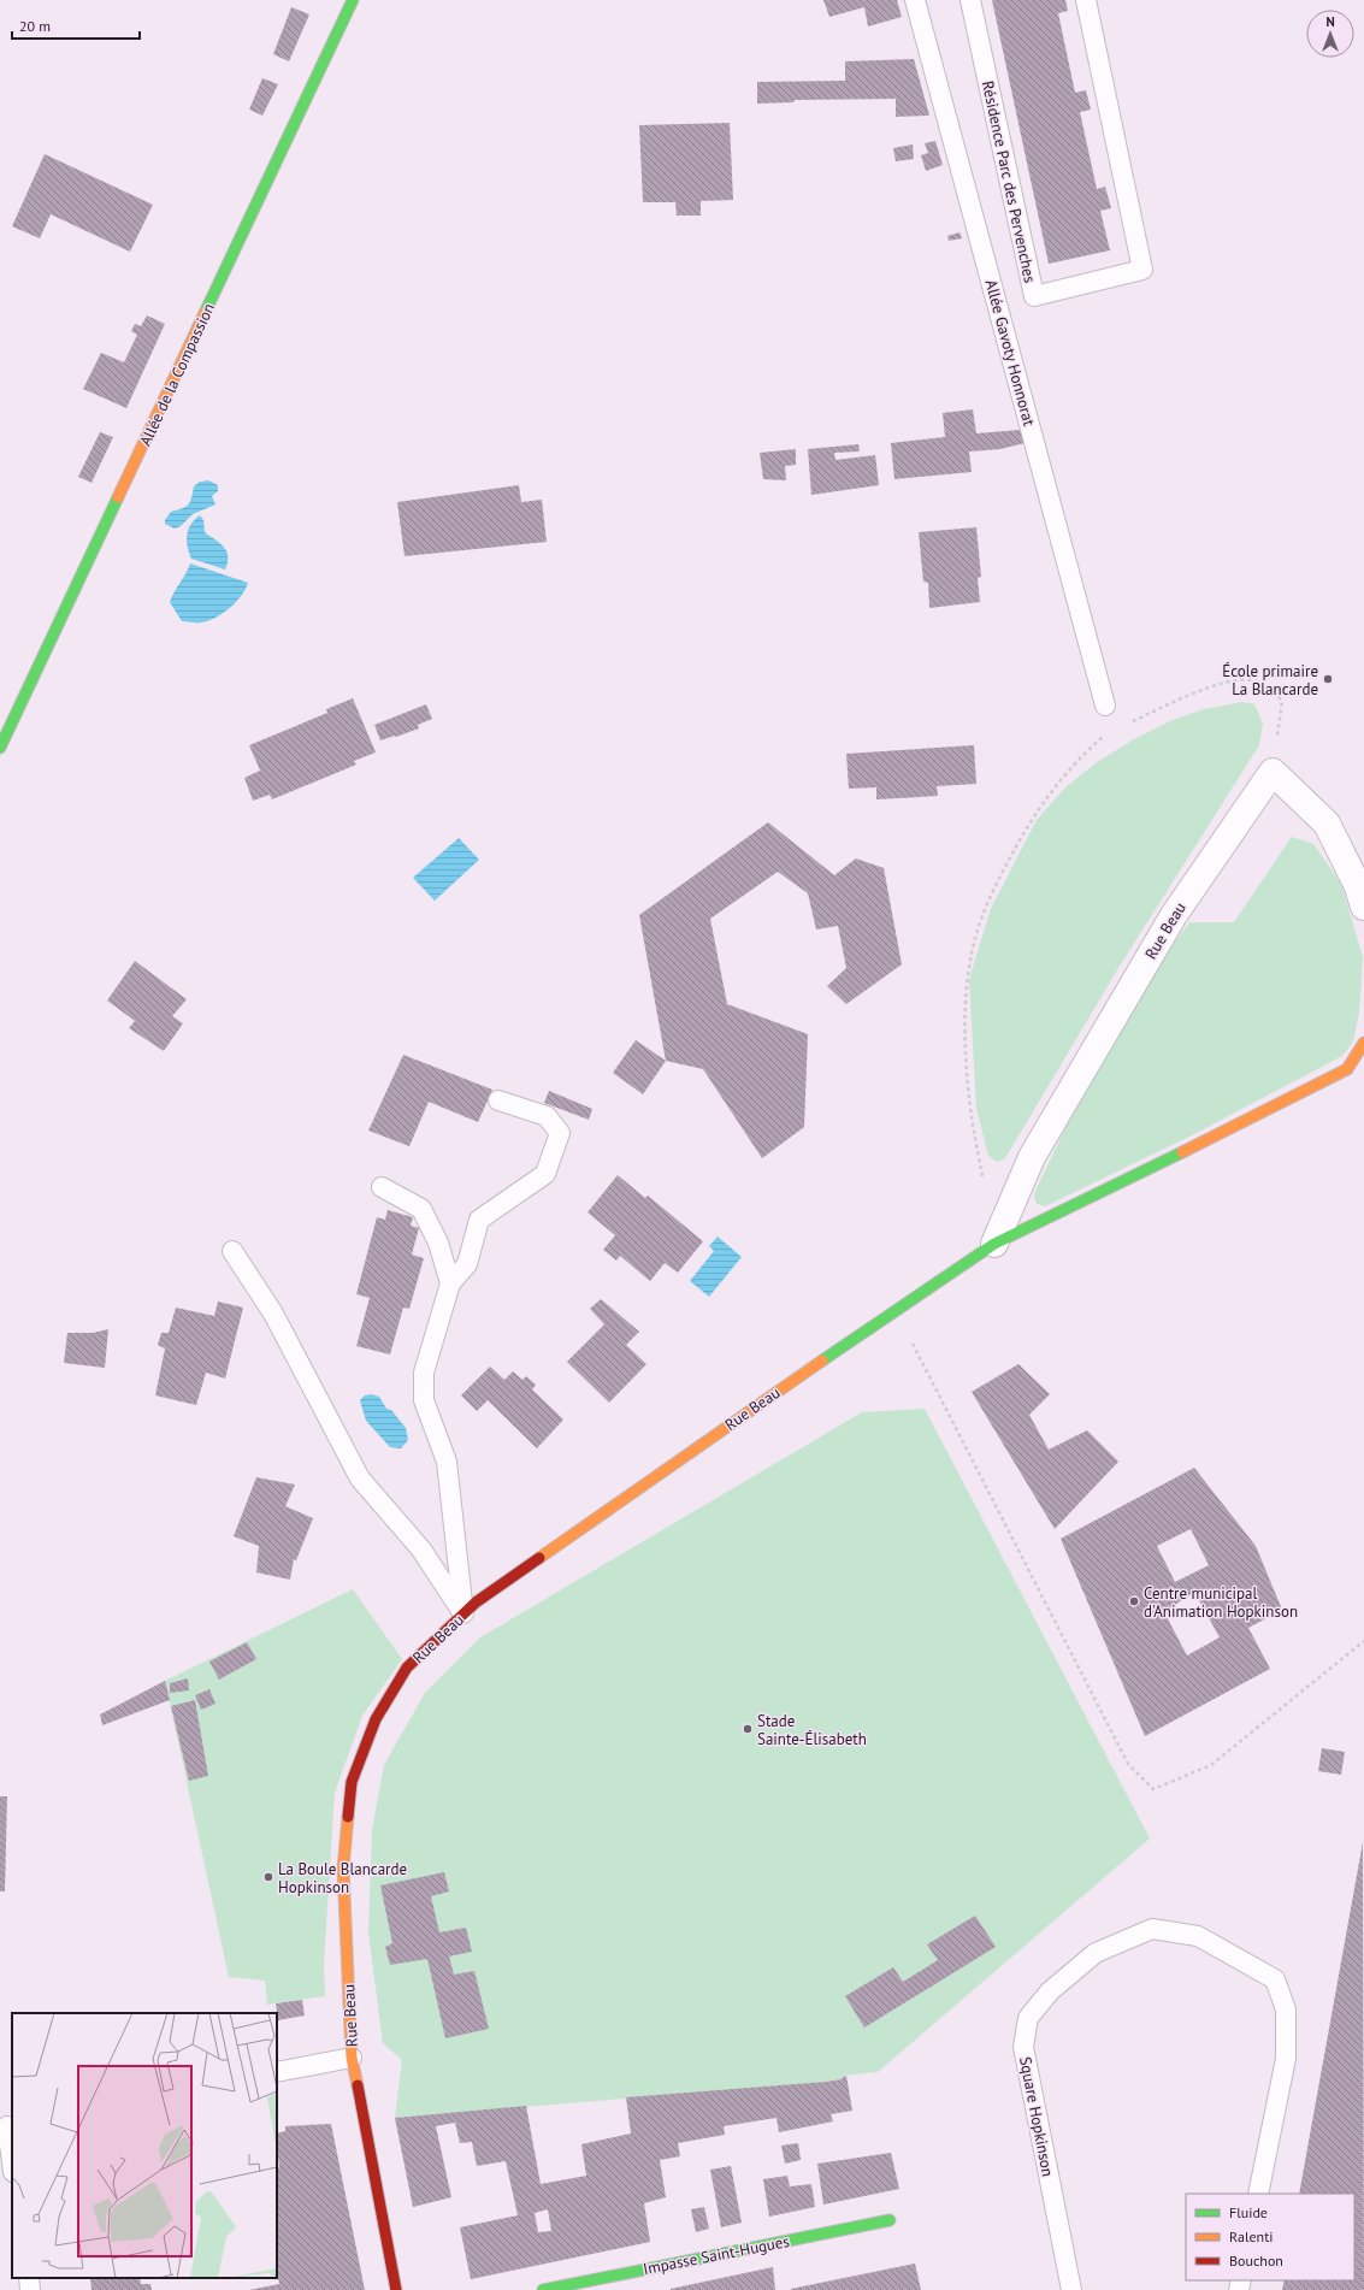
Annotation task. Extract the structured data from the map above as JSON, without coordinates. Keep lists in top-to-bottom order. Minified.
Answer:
{"streets":{"street":["Allée de la Compassion","Rue Beau","Impasse Saint-Hugues"],"lane":["Résidence Parc des Pervenches","Allée Gavoty Honnorat","Square Hopkinson"]},"places":["École primaire La Blancarde","Centre municipal d'Animation Hopkinson","Stade Sainte-Élisabeth","La Boule Blancarde Hopkinson"],"legend":["Fluide","Ralenti","Bouchon"],"scale_bar":"20 m","north":"top"}
